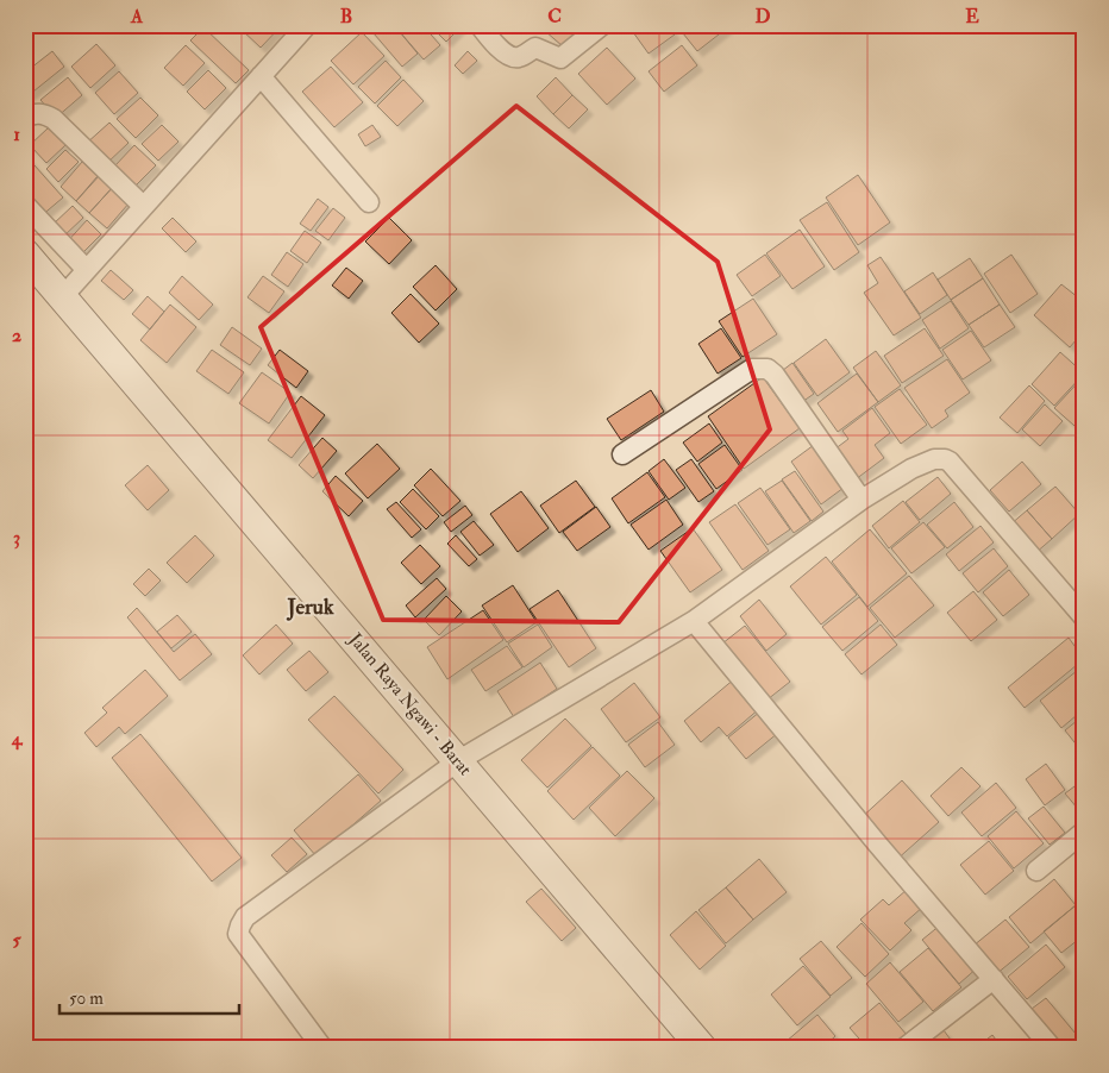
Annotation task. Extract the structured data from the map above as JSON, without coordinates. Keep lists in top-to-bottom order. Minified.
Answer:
{"streets":{"main road":["Jalan Raya Ngawi - Barat"]},"districts":["Jeruk"],"scale_bar":"50 m","grid":{"columns":["A","B","C","D","E"],"rows":["1","2","3","4","5"]}}
